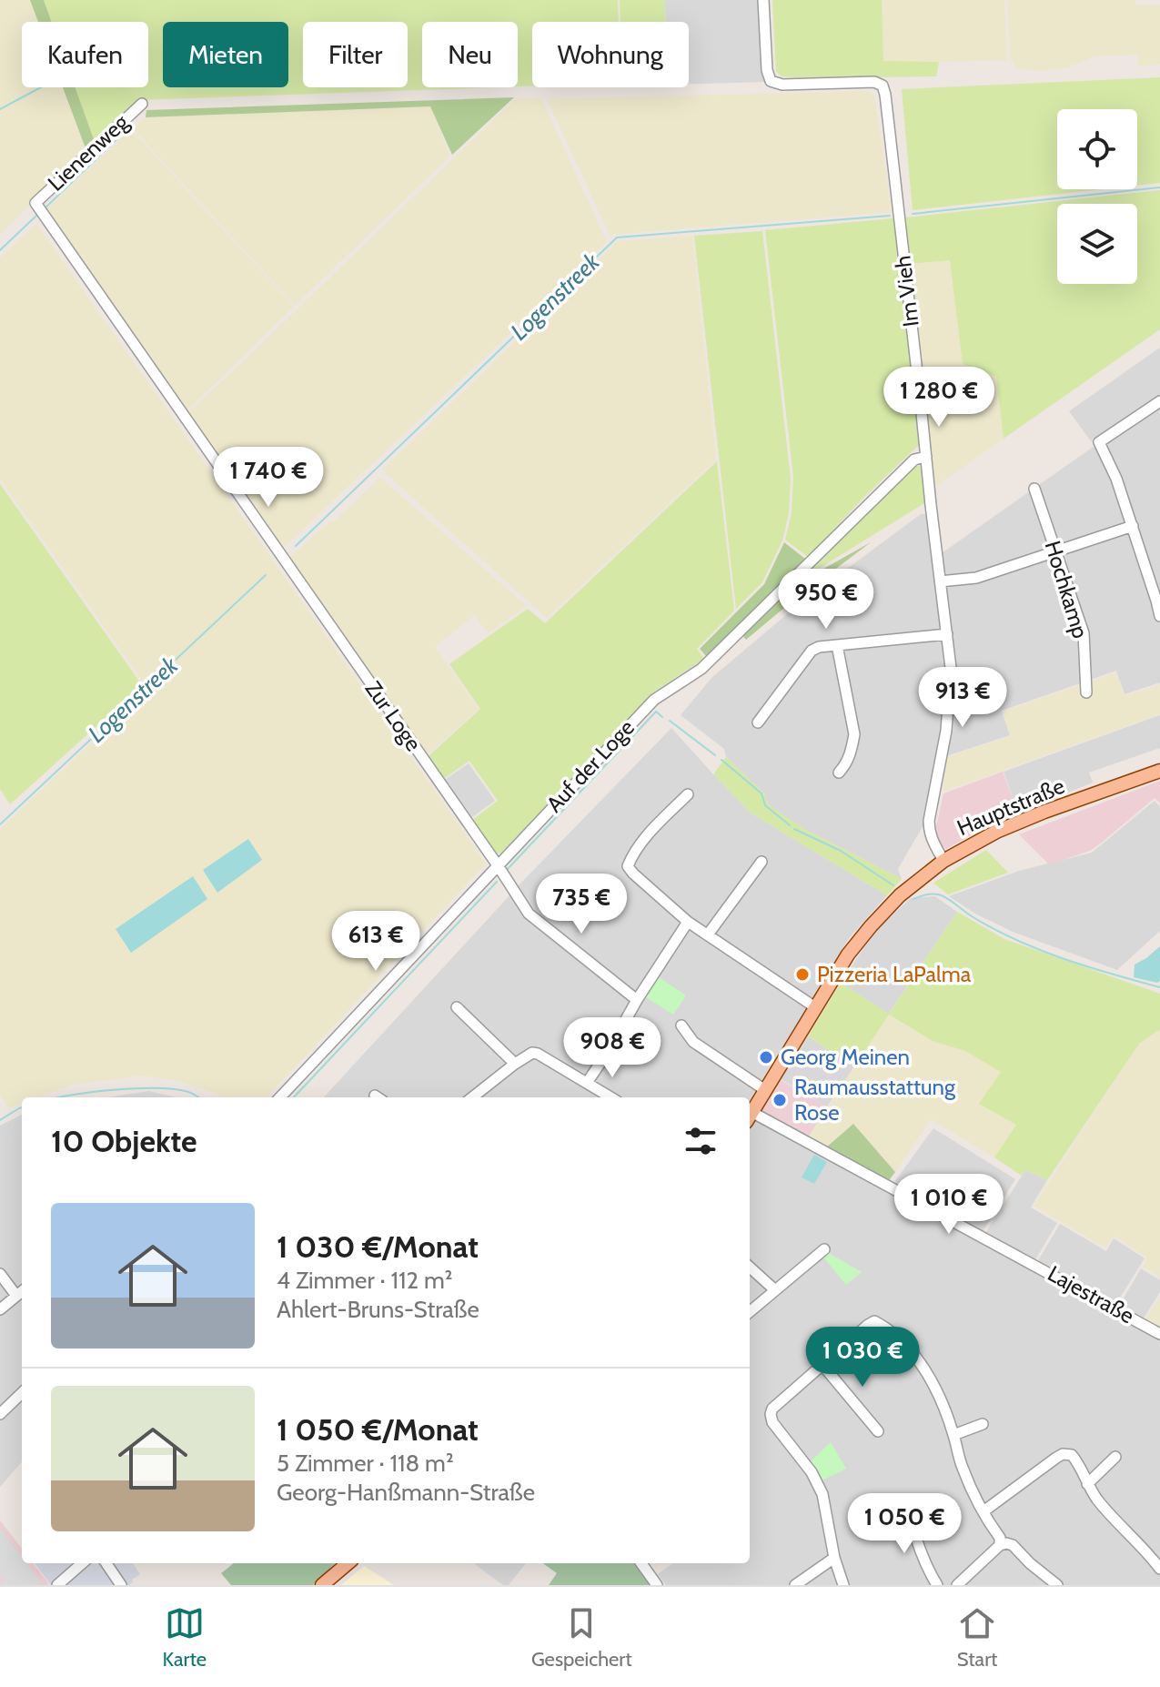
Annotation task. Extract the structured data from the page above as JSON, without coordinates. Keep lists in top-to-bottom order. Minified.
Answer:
{"streets":{"main road":["Hauptstraße"],"street":["Lienenweg","Im Vieh","Hochkamp","Zur Loge","Auf der Loge","Lajestraße"]},"crossings":[["Lienenweg","Zur Loge"],["Im Vieh","Auf der Loge"],["Im Vieh","Hauptstraße"],["Zur Loge","Auf der Loge"]],"water":["Logenstreek"],"places":["Pizzeria LaPalma","Georg Meinen","Raumausstattung Rose"],"page":{"chip":["Kaufen","Mieten","Filter","Neu","Wohnung"],"price":["1 280 €","1 740 €","950 €","913 €","735 €","613 €","908 €","1 010 €","1 030 €","1 050 €"],"heading":"10 Objekte","list":[{"name":"1 030 €/Monat","note":"4 Zimmer · 112 m² · Ahlert-Bruns-Straße"},{"name":"1 050 €/Monat","note":"5 Zimmer · 118 m² · Georg-Hanßmann-Straße"}],"tabs":["Karte","Gespeichert","Start"]}}
